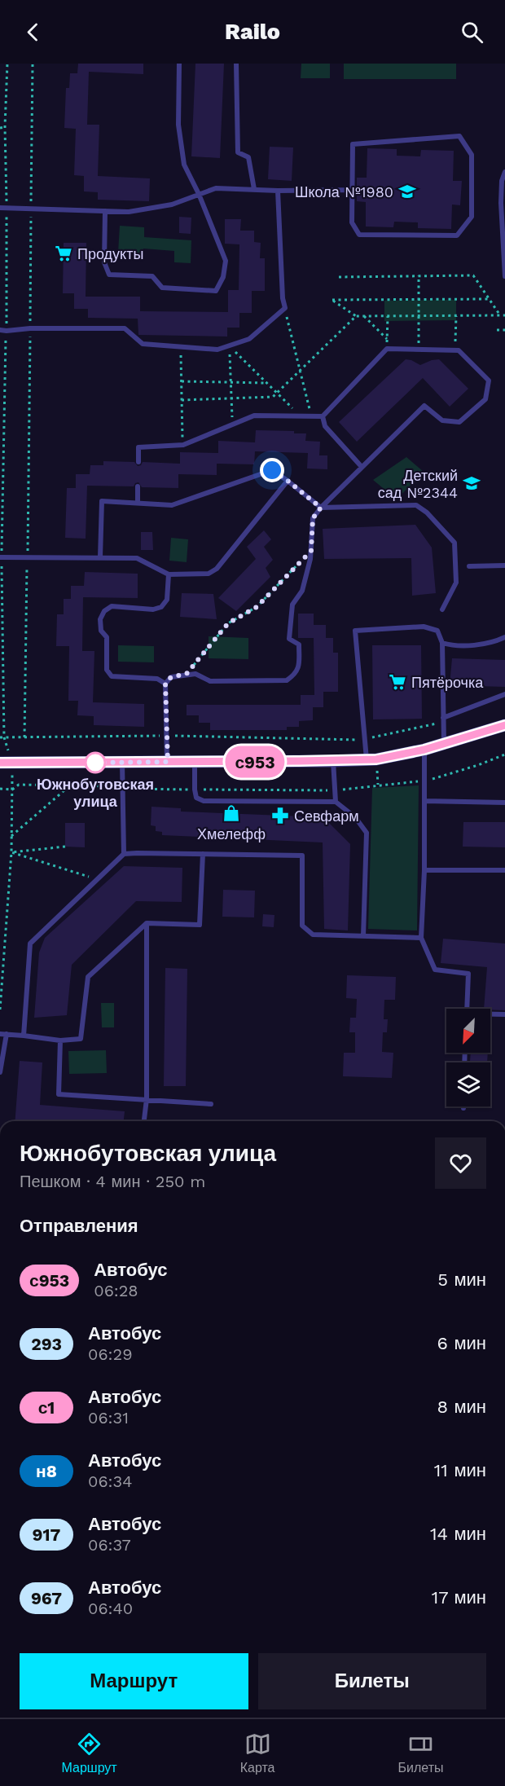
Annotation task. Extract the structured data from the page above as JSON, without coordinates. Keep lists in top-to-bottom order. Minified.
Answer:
{"places":{"school or university":["Школа №1980","Детский сад №2344"],"supermarket":["Продукты","Пятёрочка"],"other":["Южнобутовская улица"],"shop":["Хмелефф"],"pharmacy":["Севфарм"]},"lines":["bus line с953"],"north":"bottom left","page":{"header":"Railo","on_map":"с953","heading":[["Южнобутовская улица","Пешком · 4 мин · 250 m"],"Отправления"],"list":[{"mark":"с953","name":"Автобус","note":"06:28","value":"5 мин"},{"mark":"293","name":"Автобус","note":"06:29","value":"6 мин"},{"mark":"с1","name":"Автобус","note":"06:31","value":"8 мин"},{"mark":"н8","name":"Автобус","note":"06:34","value":"11 мин"},{"mark":"917","name":"Автобус","note":"06:37","value":"14 мин"},{"mark":"967","name":"Автобус","note":"06:40","value":"17 мин"}],"buttons":["Маршрут","Билеты"],"tabs":["Маршрут","Карта","Билеты"]}}
